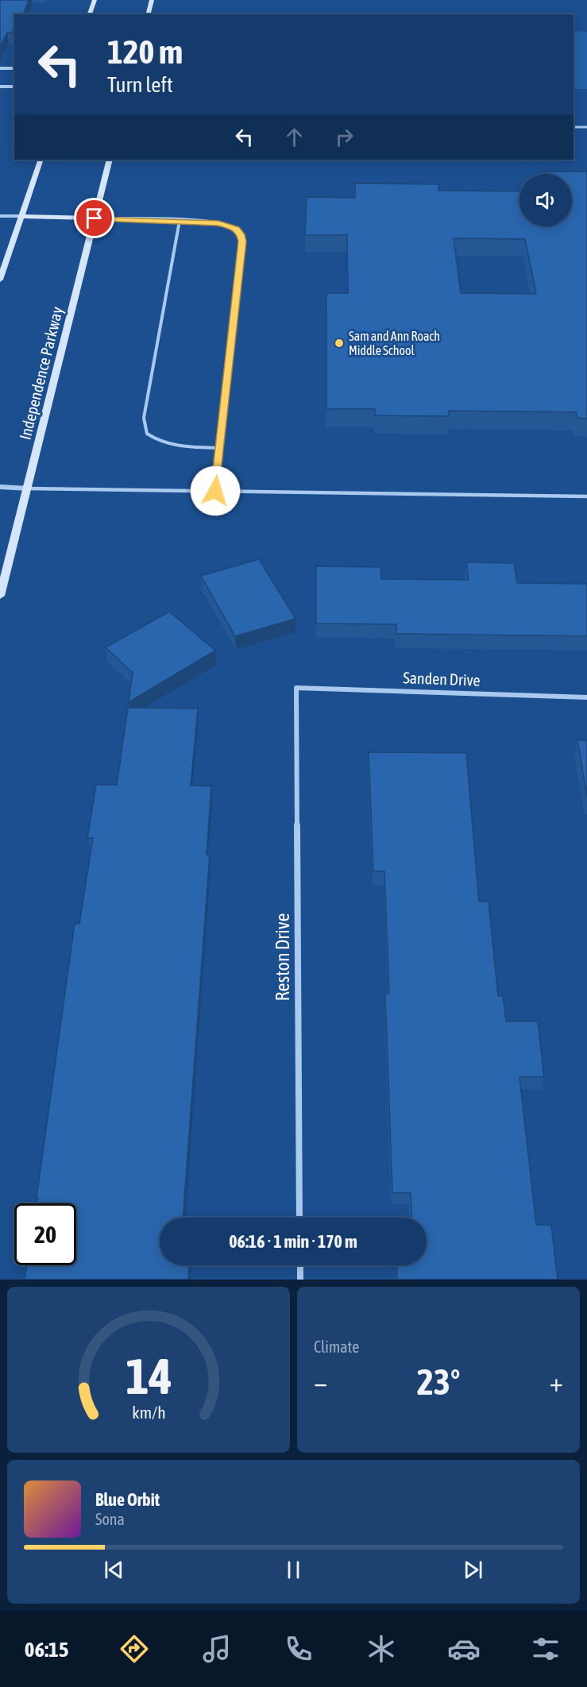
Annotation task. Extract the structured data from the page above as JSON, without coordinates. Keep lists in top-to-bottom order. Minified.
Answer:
{"streets":{"main road":["Independence Parkway"],"street":["Sanden Drive","Reston Drive"]},"crossings":[["Sanden Drive","Reston Drive"]],"places":["Sam and Ann Roach Middle School"],"page":{"turn":["120 m","Turn left"],"limit":"20","trip":"06:16 · 1 min · 170 m","tile":"Climate","heat":["−","23°","+"],"song":["Blue Orbit","Sona"],"tabs":"06:15","gauge":["14","km/h"]}}
